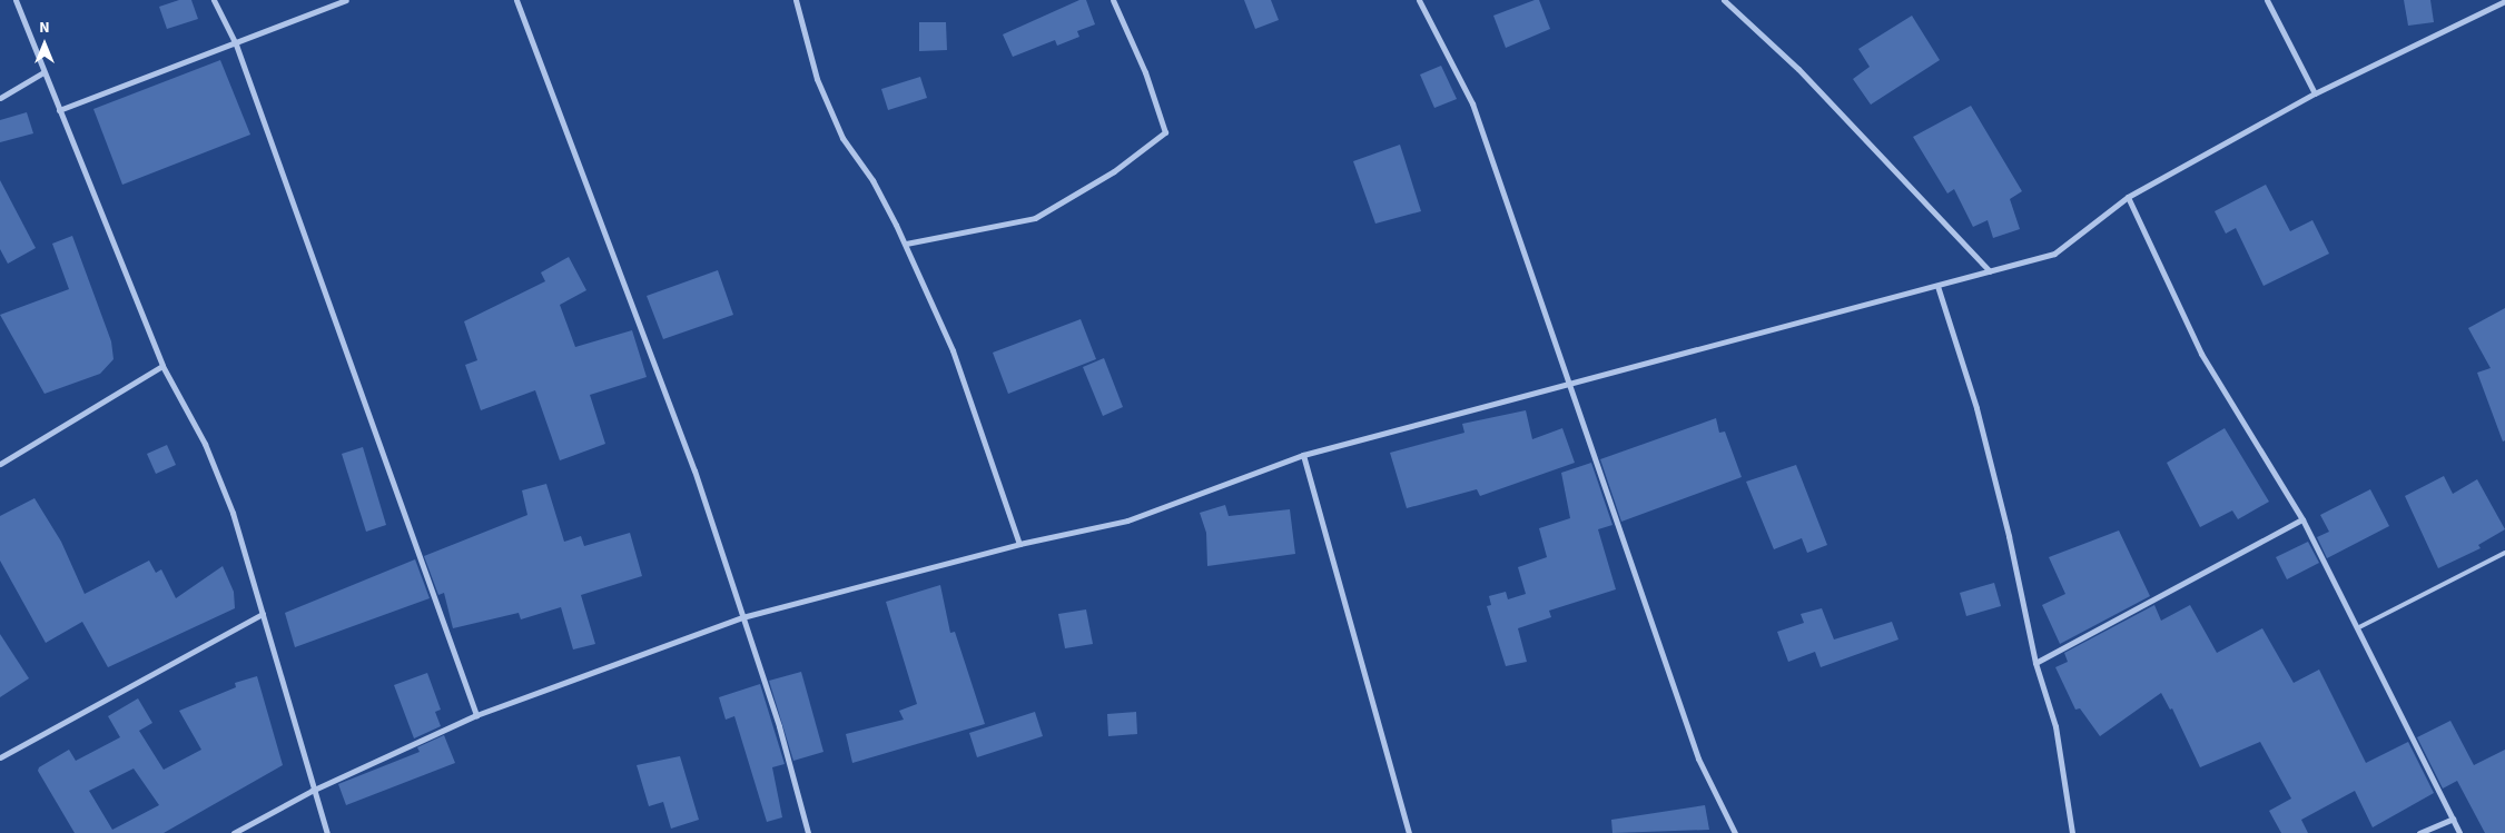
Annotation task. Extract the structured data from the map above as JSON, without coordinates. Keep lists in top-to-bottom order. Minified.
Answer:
{"north":"top"}
